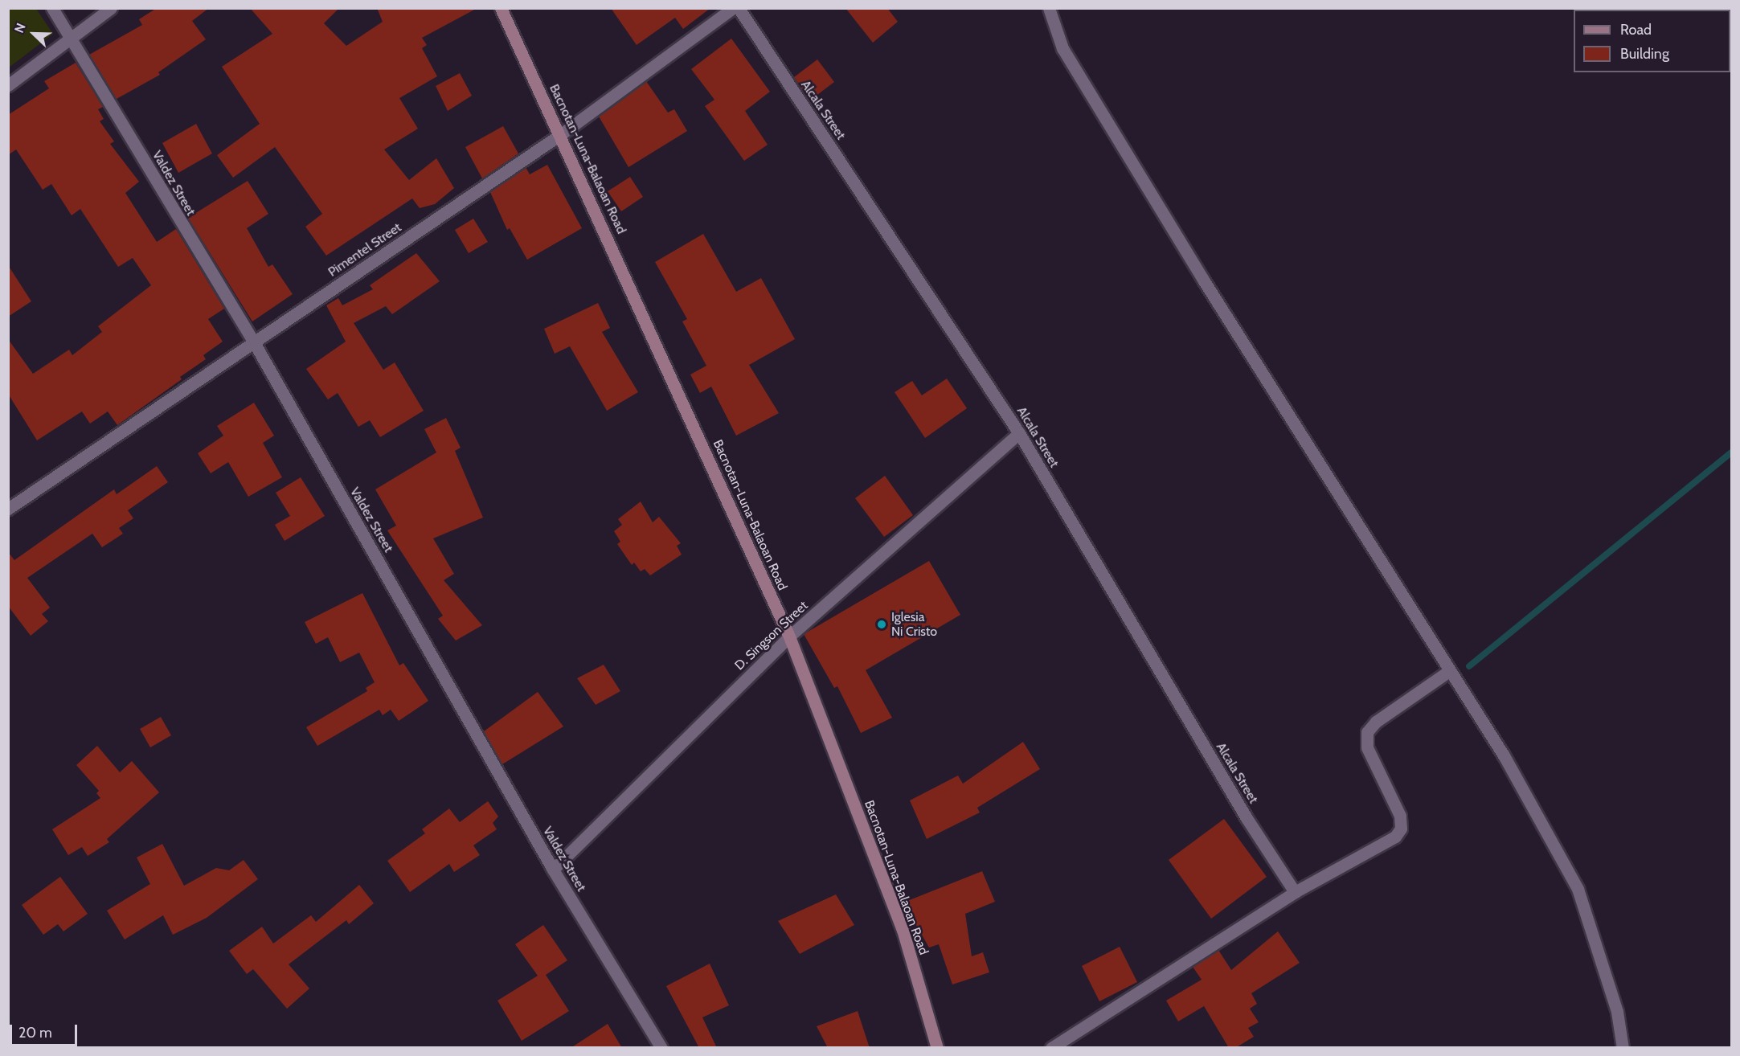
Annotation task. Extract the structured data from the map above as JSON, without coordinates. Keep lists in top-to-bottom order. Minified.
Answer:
{"streets":{"main road":["Bacnotan-Luna-Balaoan Road"],"street":["Alcala Street","Valdez Street","Pimentel Street","D. Singson Street"]},"crossings":[["Alcala Street","D. Singson Street"],["Bacnotan-Luna-Balaoan Road","Pimentel Street"],["Bacnotan-Luna-Balaoan Road","D. Singson Street"],["Valdez Street","Pimentel Street"],["Valdez Street","D. Singson Street"]],"places":["Iglesia Ni Cristo"],"legend":["Road","Building"],"scale_bar":"20 m","north":"top left"}
